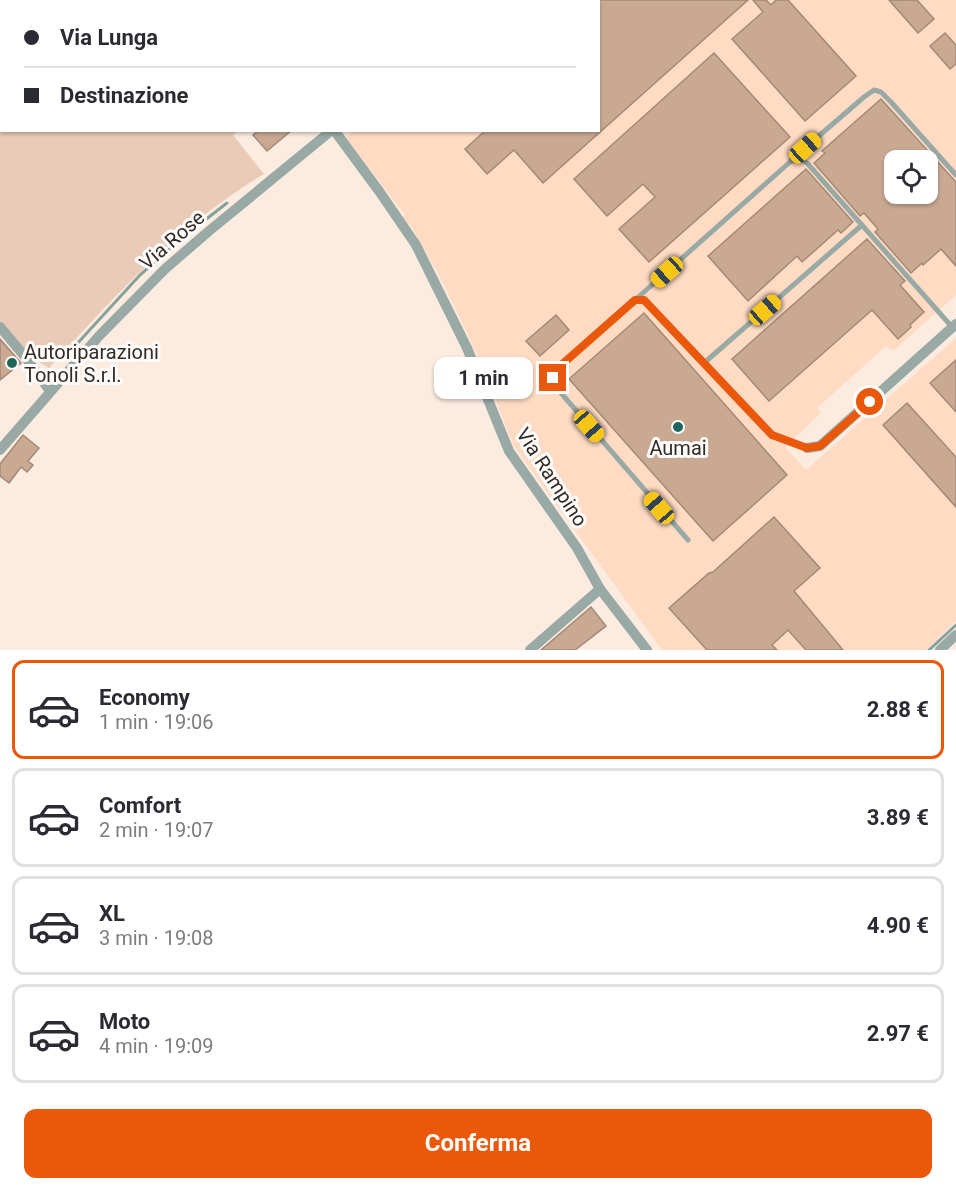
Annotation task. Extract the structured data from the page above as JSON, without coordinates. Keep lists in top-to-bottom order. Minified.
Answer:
{"streets":{"street":["Via Rose","Via Rampino"]},"places":["Autoriparazioni Tonoli S.r.l.","Aumai"],"page":{"banner":["Via Lunga","Destinazione"],"bubble":"1 min","list":[{"name":"Economy","note":"1 min · 19:06","value":"2.88 €"},{"name":"Comfort","note":"2 min · 19:07","value":"3.89 €"},{"name":"XL","note":"3 min · 19:08","value":"4.90 €"},{"name":"Moto","note":"4 min · 19:09","value":"2.97 €"}],"buttons":"Conferma"}}
